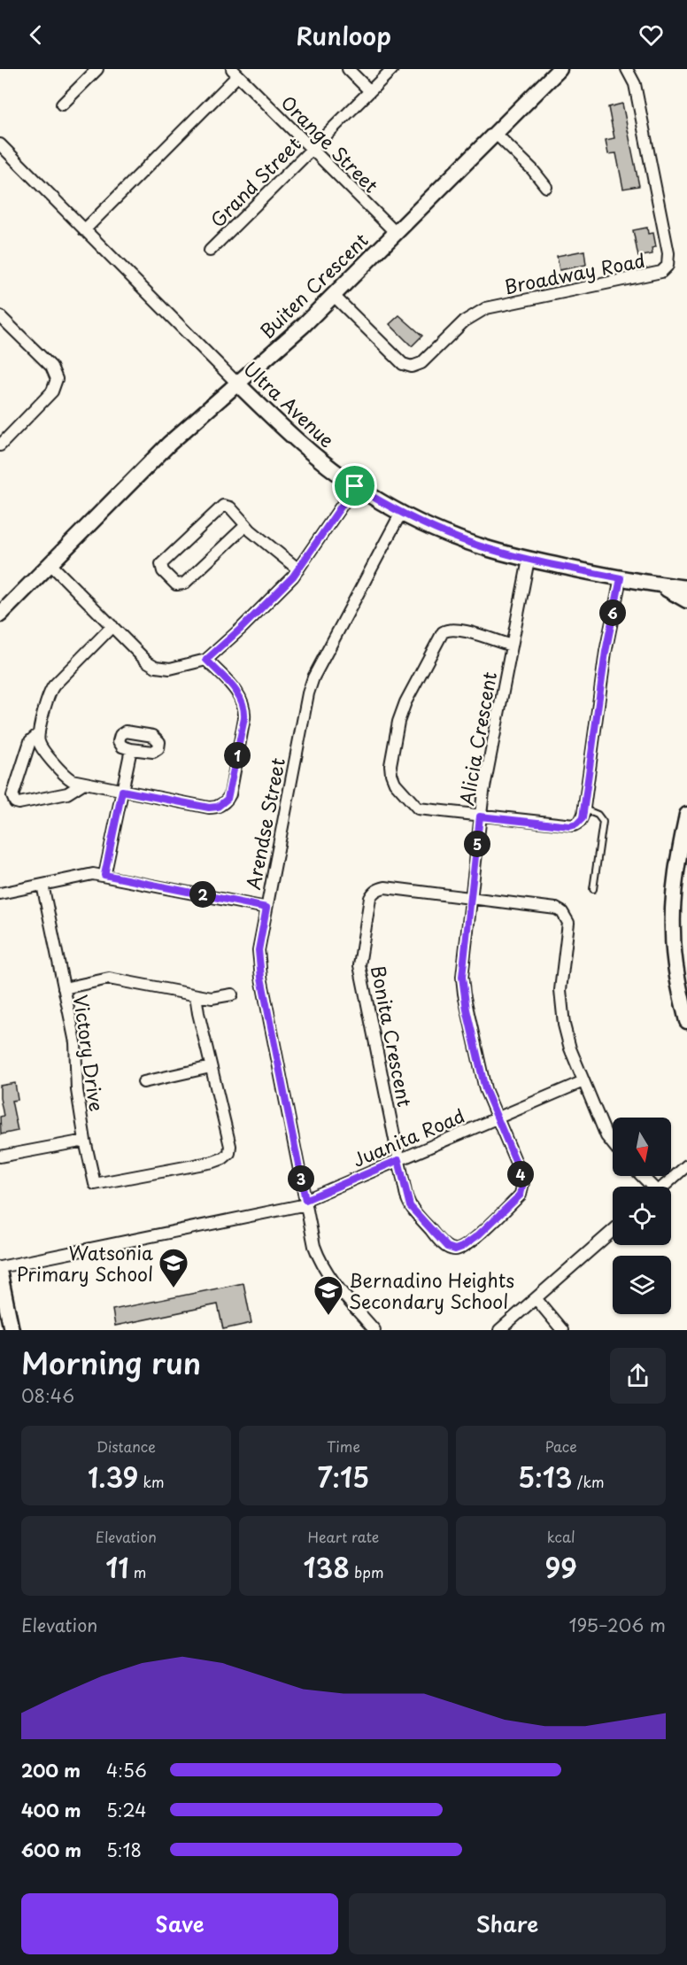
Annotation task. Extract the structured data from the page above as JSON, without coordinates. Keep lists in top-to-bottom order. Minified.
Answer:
{"streets":{"street":["Orange Street","Grand Street","Broadway Road","Buiten Crescent","Ultra Avenue","Alicia Crescent","Arendse Street","Bonita Crescent","Victory Drive","Juanita Road"]},"crossings":[["Orange Street","Grand Street"],["Orange Street","Buiten Crescent"],["Orange Street","Ultra Avenue"],["Broadway Road","Buiten Crescent"],["Buiten Crescent","Ultra Avenue"],["Ultra Avenue","Alicia Crescent"],["Ultra Avenue","Arendse Street"],["Alicia Crescent","Bonita Crescent"],["Alicia Crescent","Juanita Road"],["Arendse Street","Juanita Road"],["Bonita Crescent","Juanita Road"]],"places":{"school or university":["Watsonia Primary School","Bernadino Heights Secondary School"]},"north":"bottom","page":{"header":"Runloop","pins":["6","1","5","2","4","3"],"heading":["Morning run","08:46"],"stats":[["Distance","1.39 km"],["Time","7:15"],["Pace","5:13 /km"],["Elevation","11 m"],["Heart rate","138 bpm"],["kcal","99"]],"chart":["Elevation","195–206 m"],"list":[{"name":"200 m","note":"4:56"},{"name":"400 m","note":"5:24"},{"name":"600 m","note":"5:18"}],"buttons":["Save","Share"]}}
